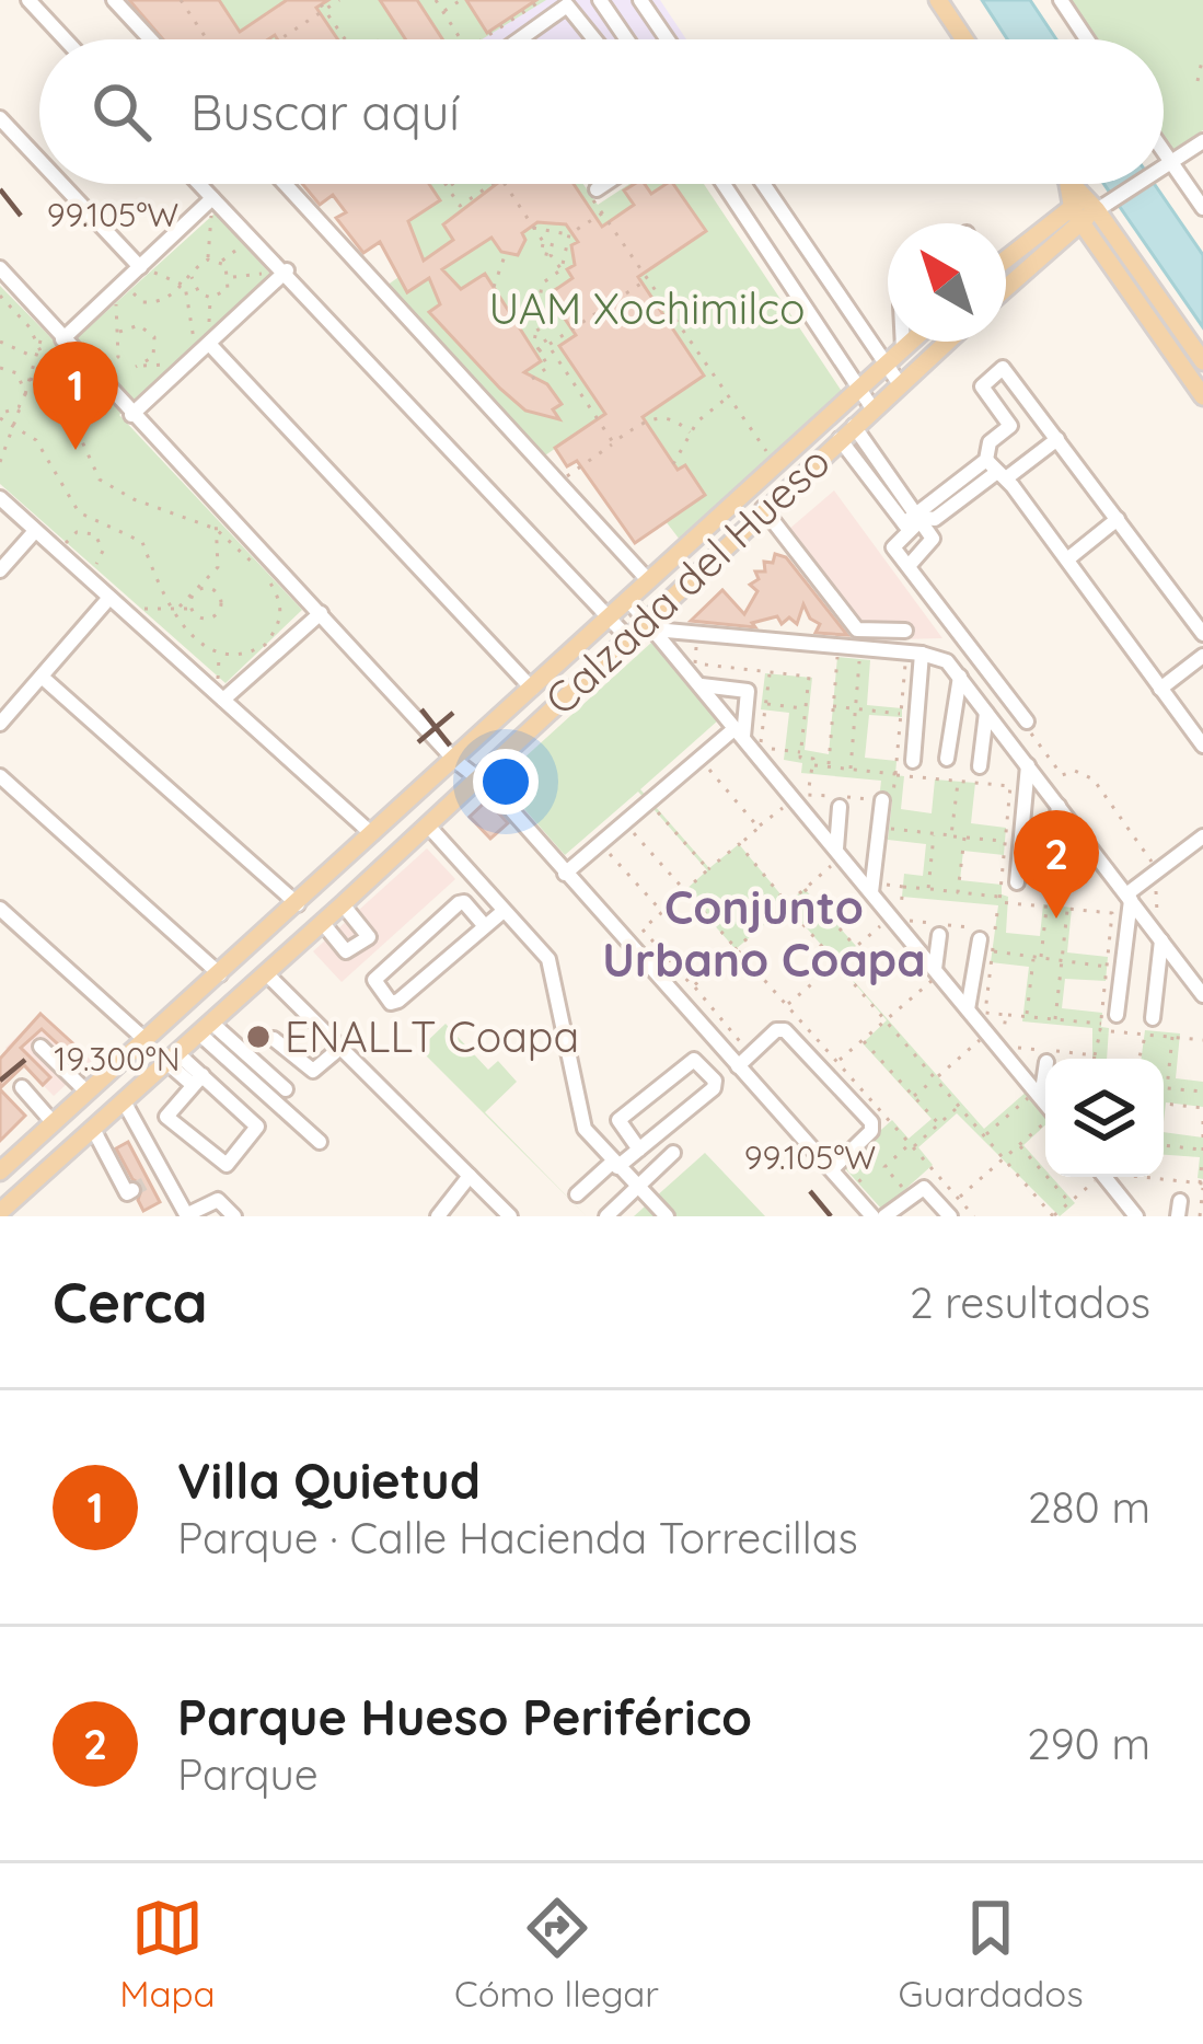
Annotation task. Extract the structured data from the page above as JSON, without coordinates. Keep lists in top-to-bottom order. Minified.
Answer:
{"streets":{"main road":["Calzada del Hueso"]},"districts":["Conjunto Urbano Coapa"],"parks":["UAM Xochimilco"],"places":["ENALLT Coapa"],"north":"top left","page":{"search":"Buscar aquí","pins":["1","2"],"heading":["Cerca","2 resultados"],"list":[{"mark":"1","name":"Villa Quietud","note":"Parque · Calle Hacienda Torrecillas","value":"280 m"},{"mark":"2","name":"Parque Hueso Periférico","note":"Parque","value":"290 m"}],"nav":["Mapa","Cómo llegar","Guardados"]},"coordinates":["99.105°W","19.300°N"]}
